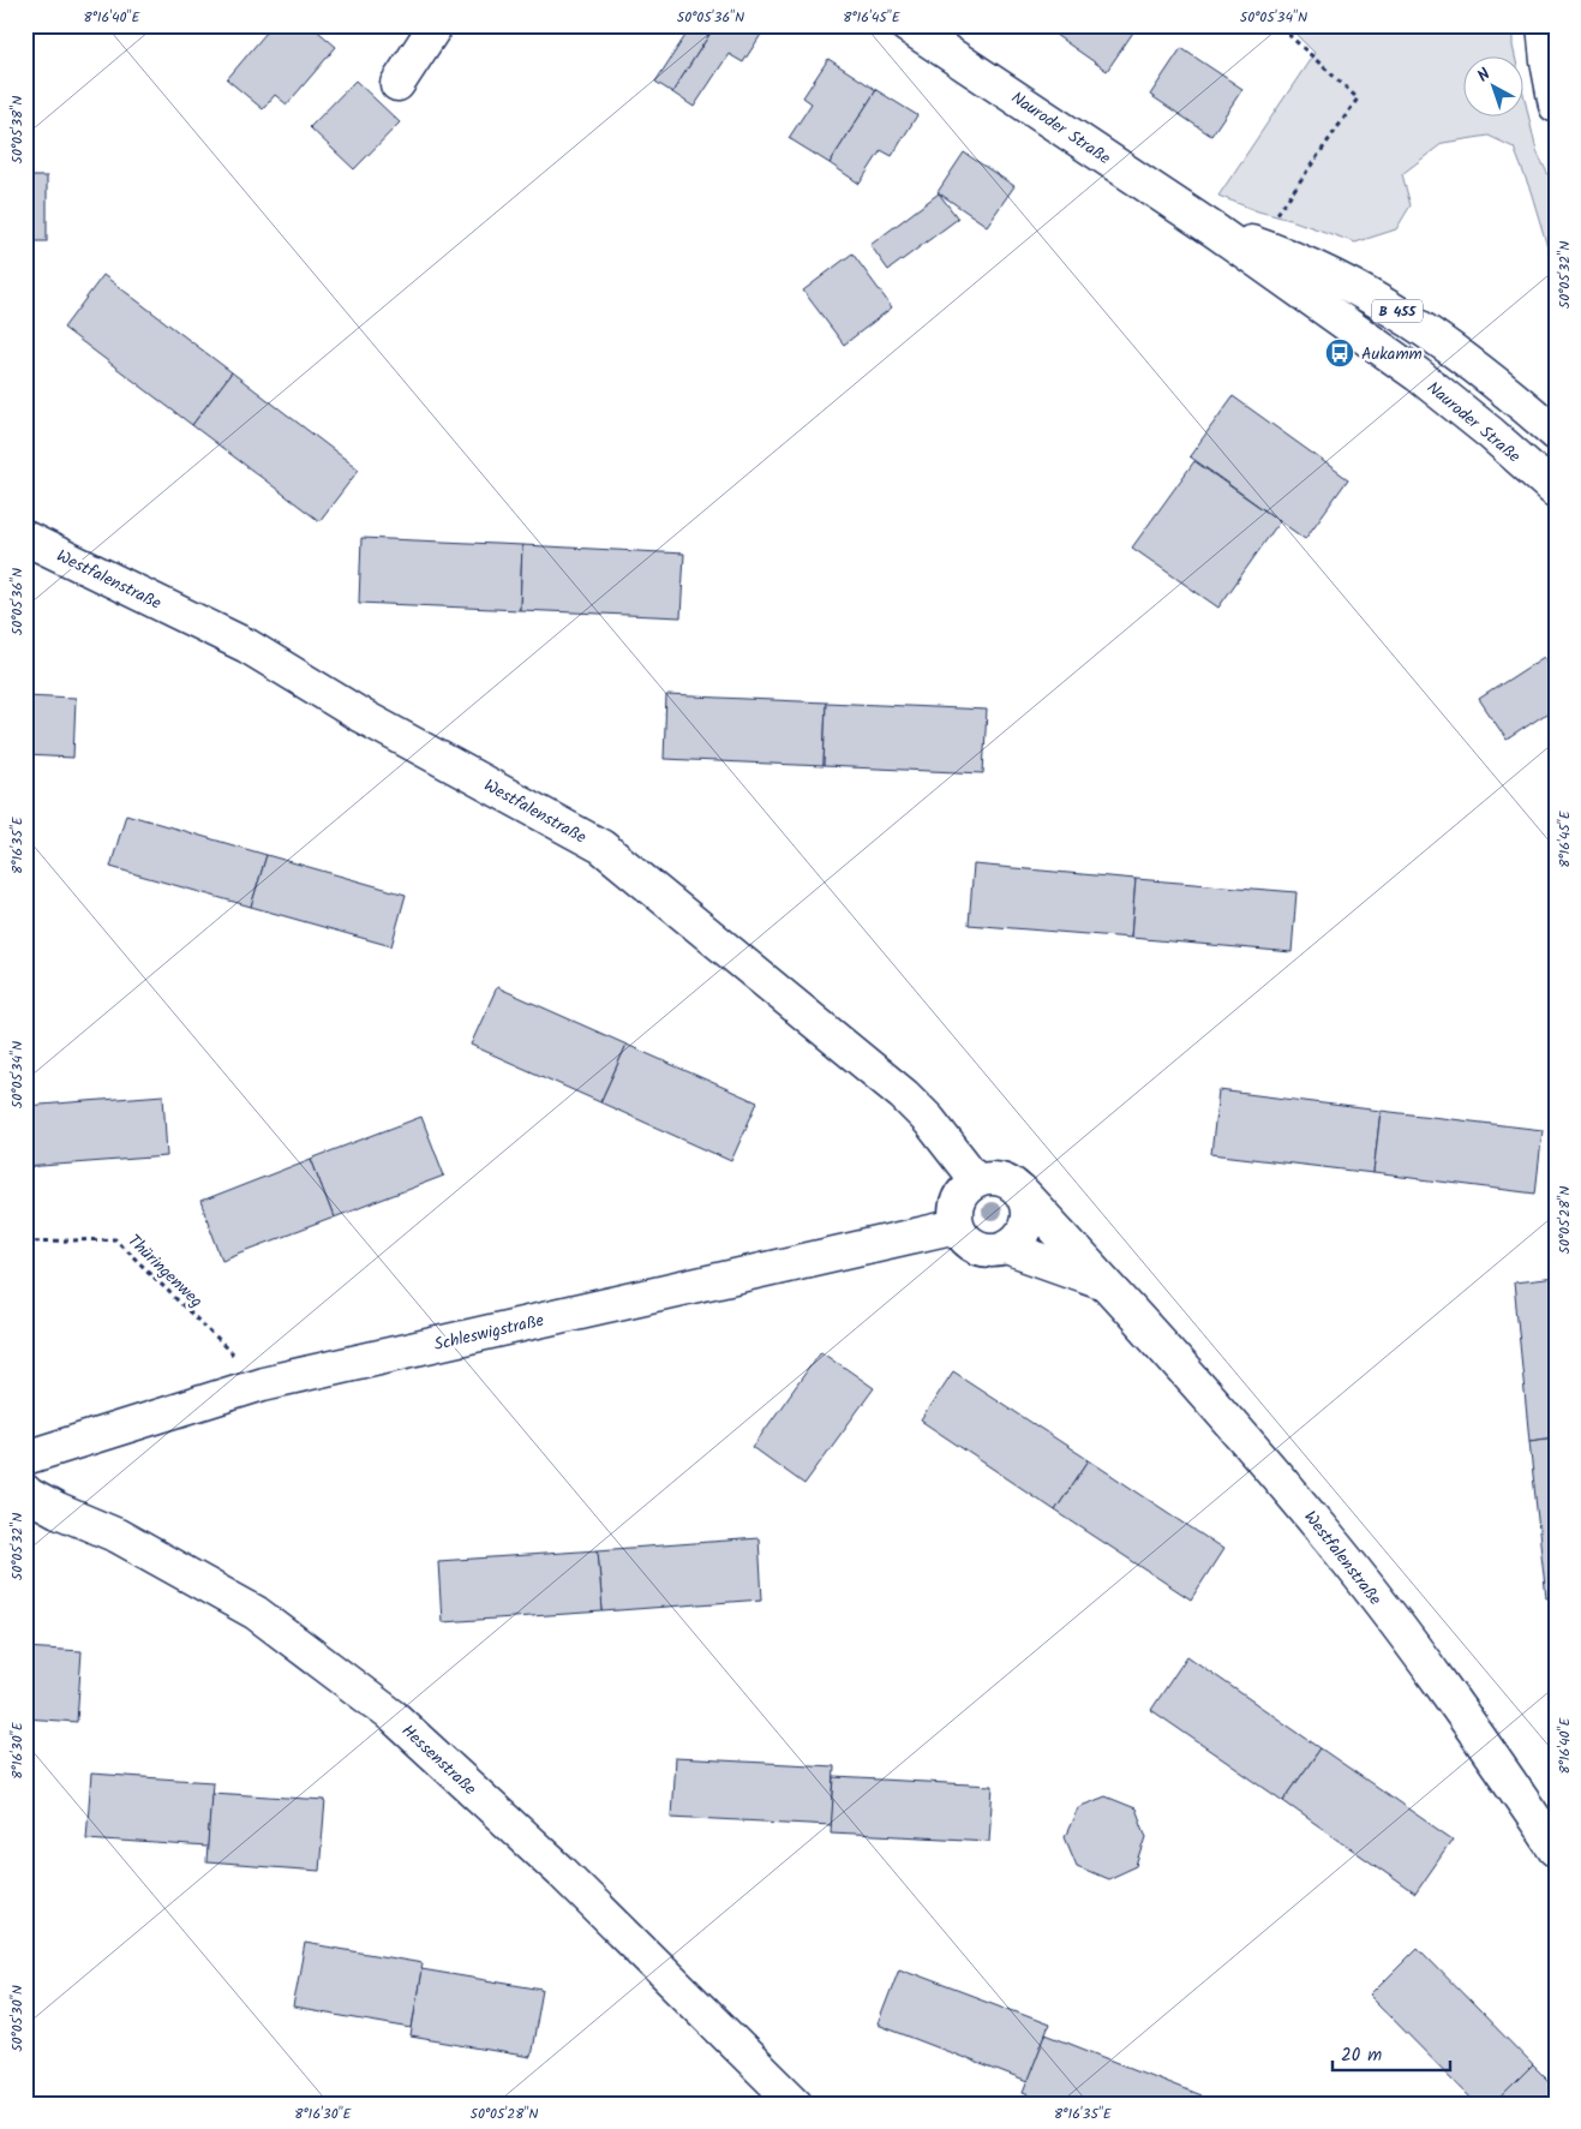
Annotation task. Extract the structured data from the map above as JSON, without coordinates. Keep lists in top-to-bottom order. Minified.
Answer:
{"streets":{"street":["Nauroder Straße","B 455","Westfalenstraße","Schleswigstraße","Hessenstraße"],"path":["Thüringenweg"]},"crossings":[["Westfalenstraße","Schleswigstraße"],["Thüringenweg","Schleswigstraße"]],"places":{"bus stop":["Aukamm"]},"scale_bar":"20 m","north":"top left","coordinates":["8°16'40\"E","50°05'36\"N","8°16'45\"E","50°05'34\"N","50°05'38\"N","50°05'32\"N","8°16'35\"E","50°05'28\"N","8°16'30\"E","50°05'30\"N"]}
